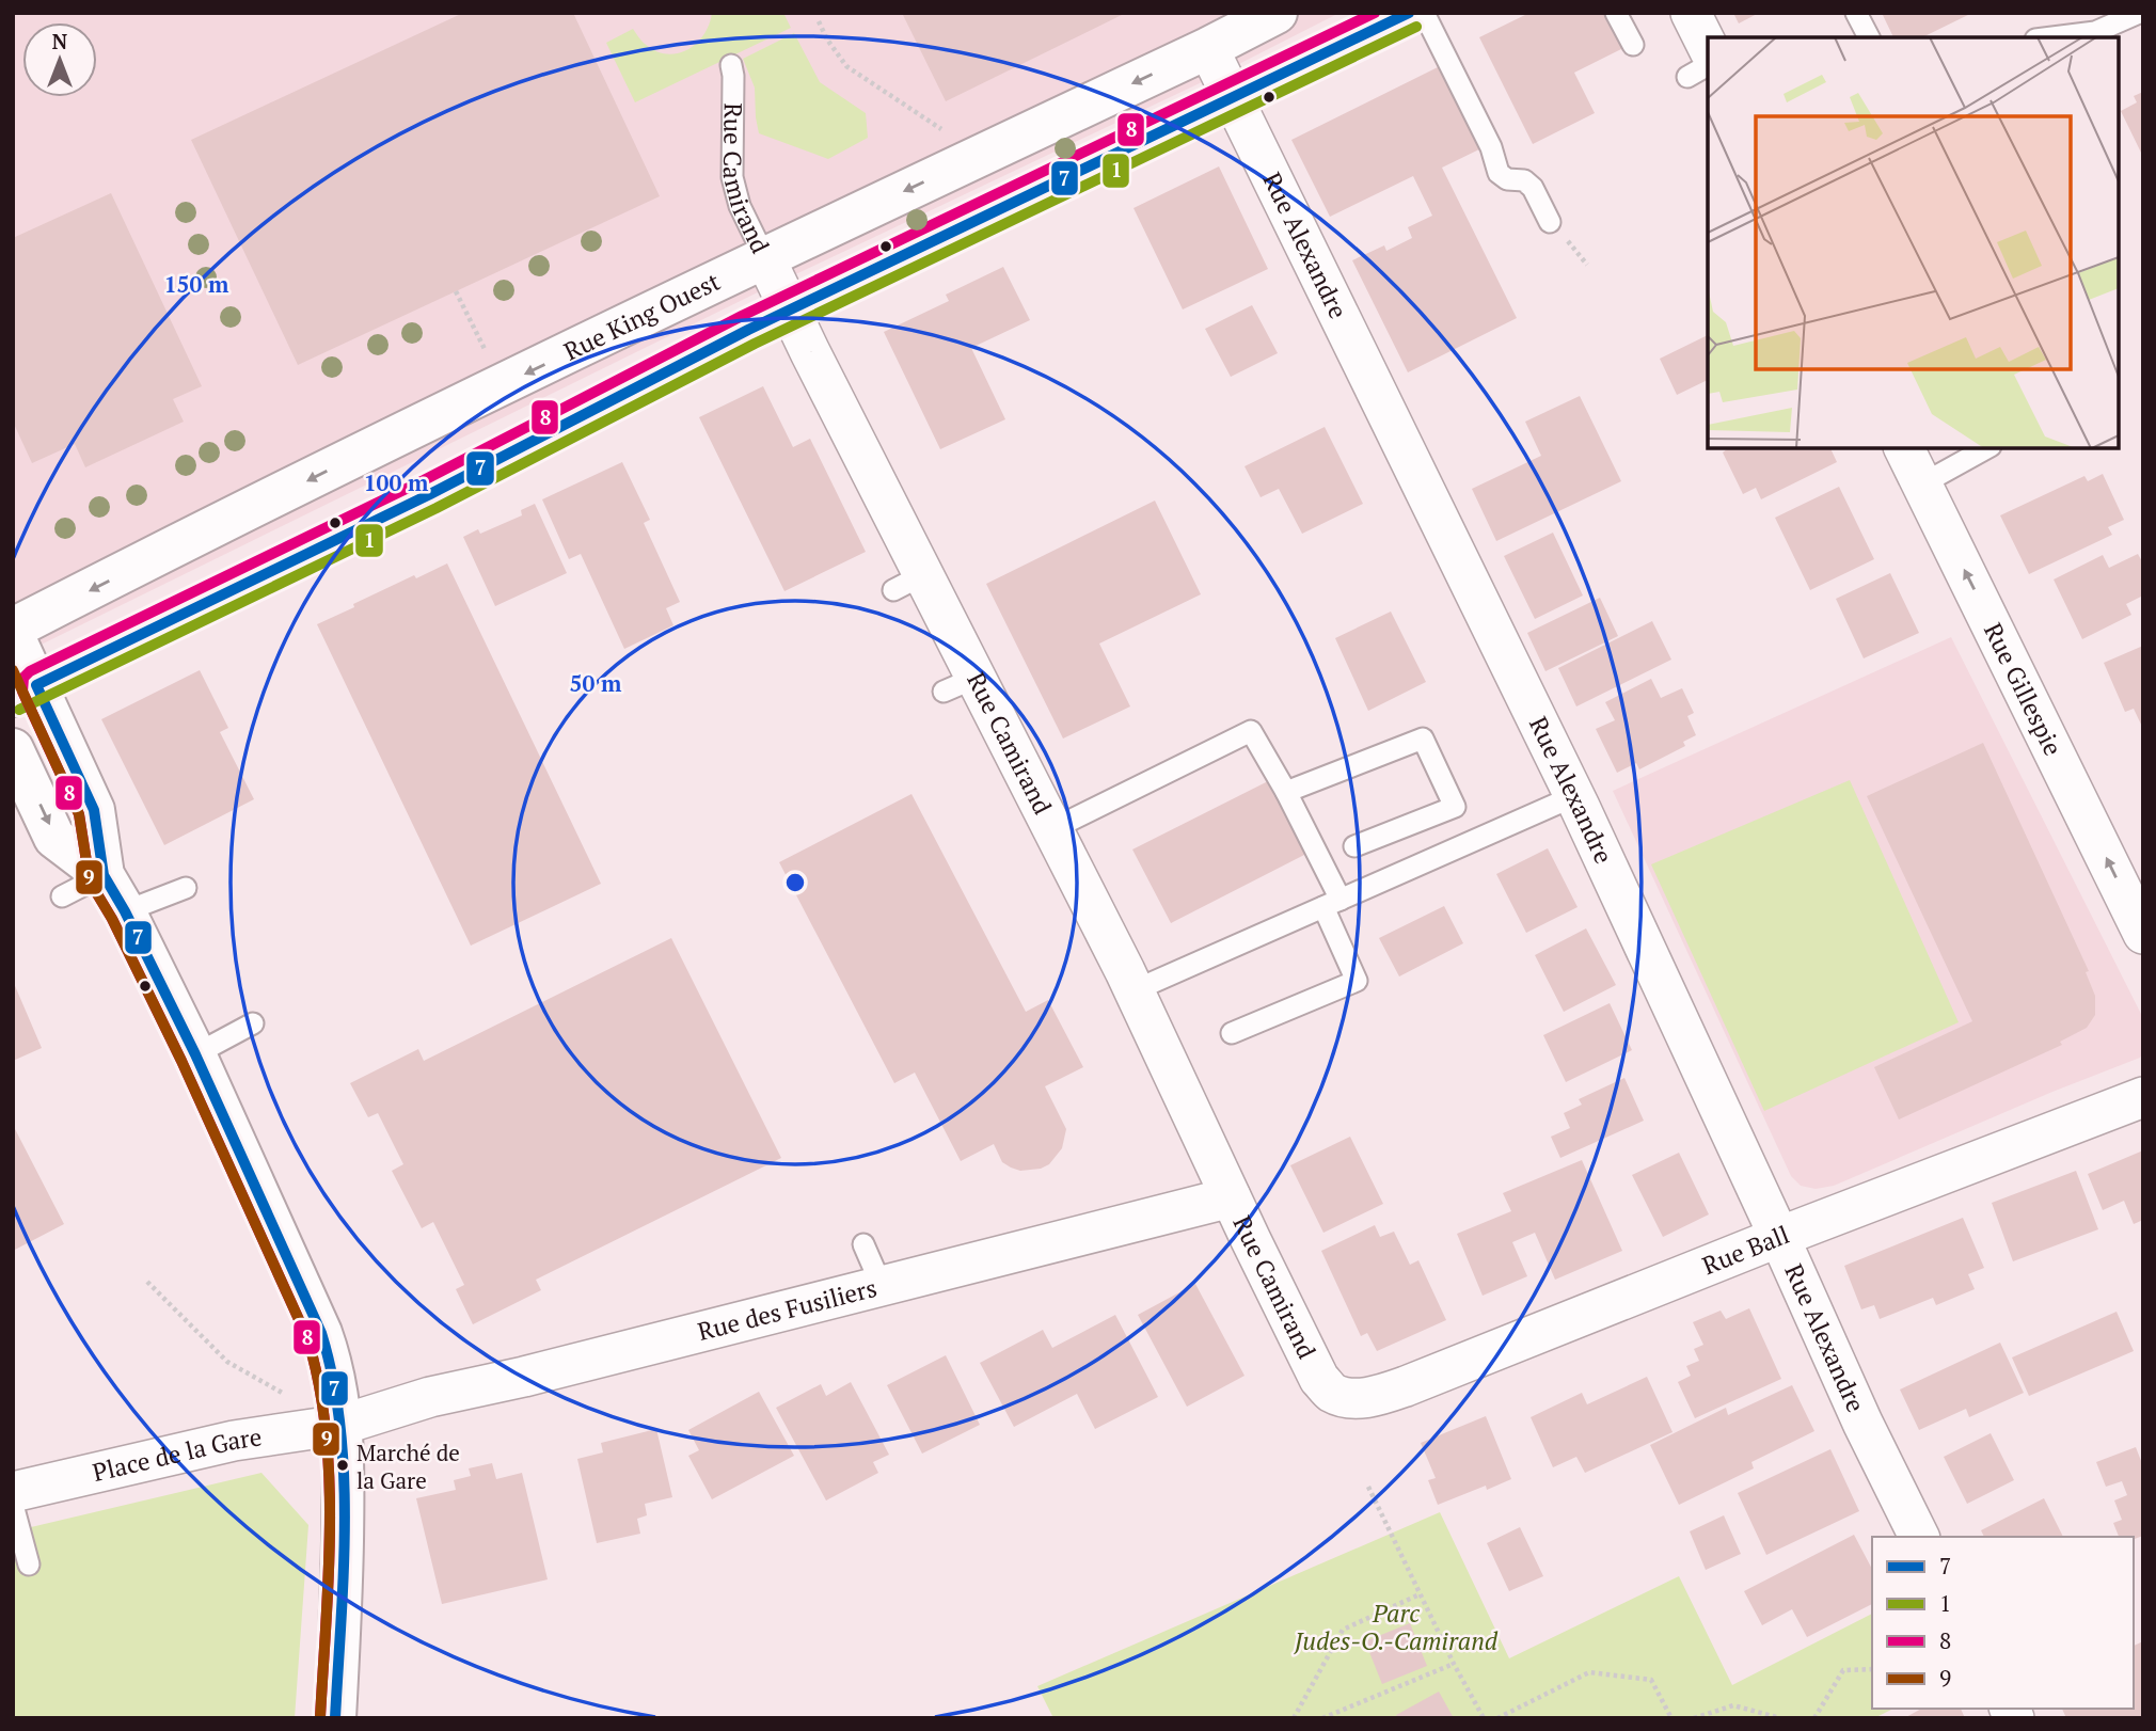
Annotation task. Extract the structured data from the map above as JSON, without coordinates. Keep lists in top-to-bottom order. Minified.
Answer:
{"streets":{"main road":["Rue King Ouest"],"street":["Rue Camirand","Rue Alexandre","Rue Gillespie","Rue Ball","Rue des Fusiliers","Place de la Gare"]},"crossings":[["Rue Camirand","Rue King Ouest"],["Rue Camirand","Rue Ball"],["Rue Camirand","Rue des Fusiliers"],["Rue Alexandre","Rue King Ouest"],["Rue Alexandre","Rue Ball"],["Rue des Fusiliers","Place de la Gare"]],"one_way":["Rue Gillespie"],"parks":["Parc Judes-O.-Camirand"],"places":["Marché de la Gare"],"lines":["transit line 7","transit line 8","transit line 1","transit line 9"],"legend":["7","1","8","9"],"north":"top","rings":["150 m","100 m","50 m"]}
